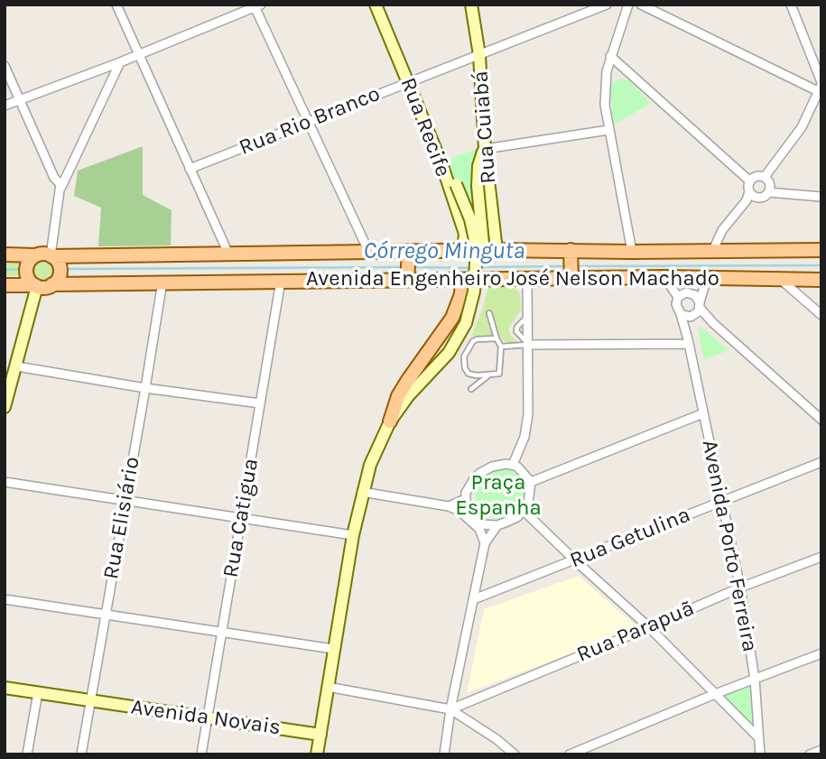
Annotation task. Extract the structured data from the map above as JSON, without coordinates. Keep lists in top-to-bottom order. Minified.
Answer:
{"streets":{"main road":["Rua Recife","Rua Cuiabá","Avenida Engenheiro José Nelson Machado","Avenida Novais"],"street":["Rua Rio Branco","Rua Elisiário","Rua Catigua","Rua Getulina","Avenida Porto Ferreira","Rua Parapuã"]},"crossings":[["Rua Rio Branco","Rua Recife"],["Rua Rio Branco","Rua Cuiabá"],["Rua Recife","Avenida Engenheiro José Nelson Machado"],["Rua Cuiabá","Avenida Engenheiro José Nelson Machado"],["Avenida Engenheiro José Nelson Machado","Rua Elisiário"],["Avenida Engenheiro José Nelson Machado","Rua Catigua"],["Avenida Engenheiro José Nelson Machado","Avenida Porto Ferreira"],["Rua Elisiário","Avenida Novais"],["Rua Catigua","Avenida Novais"],["Rua Getulina","Avenida Porto Ferreira"],["Avenida Porto Ferreira","Rua Parapuã"]],"water":["Córrego Minguta"],"parks":["Praça Espanha"]}
